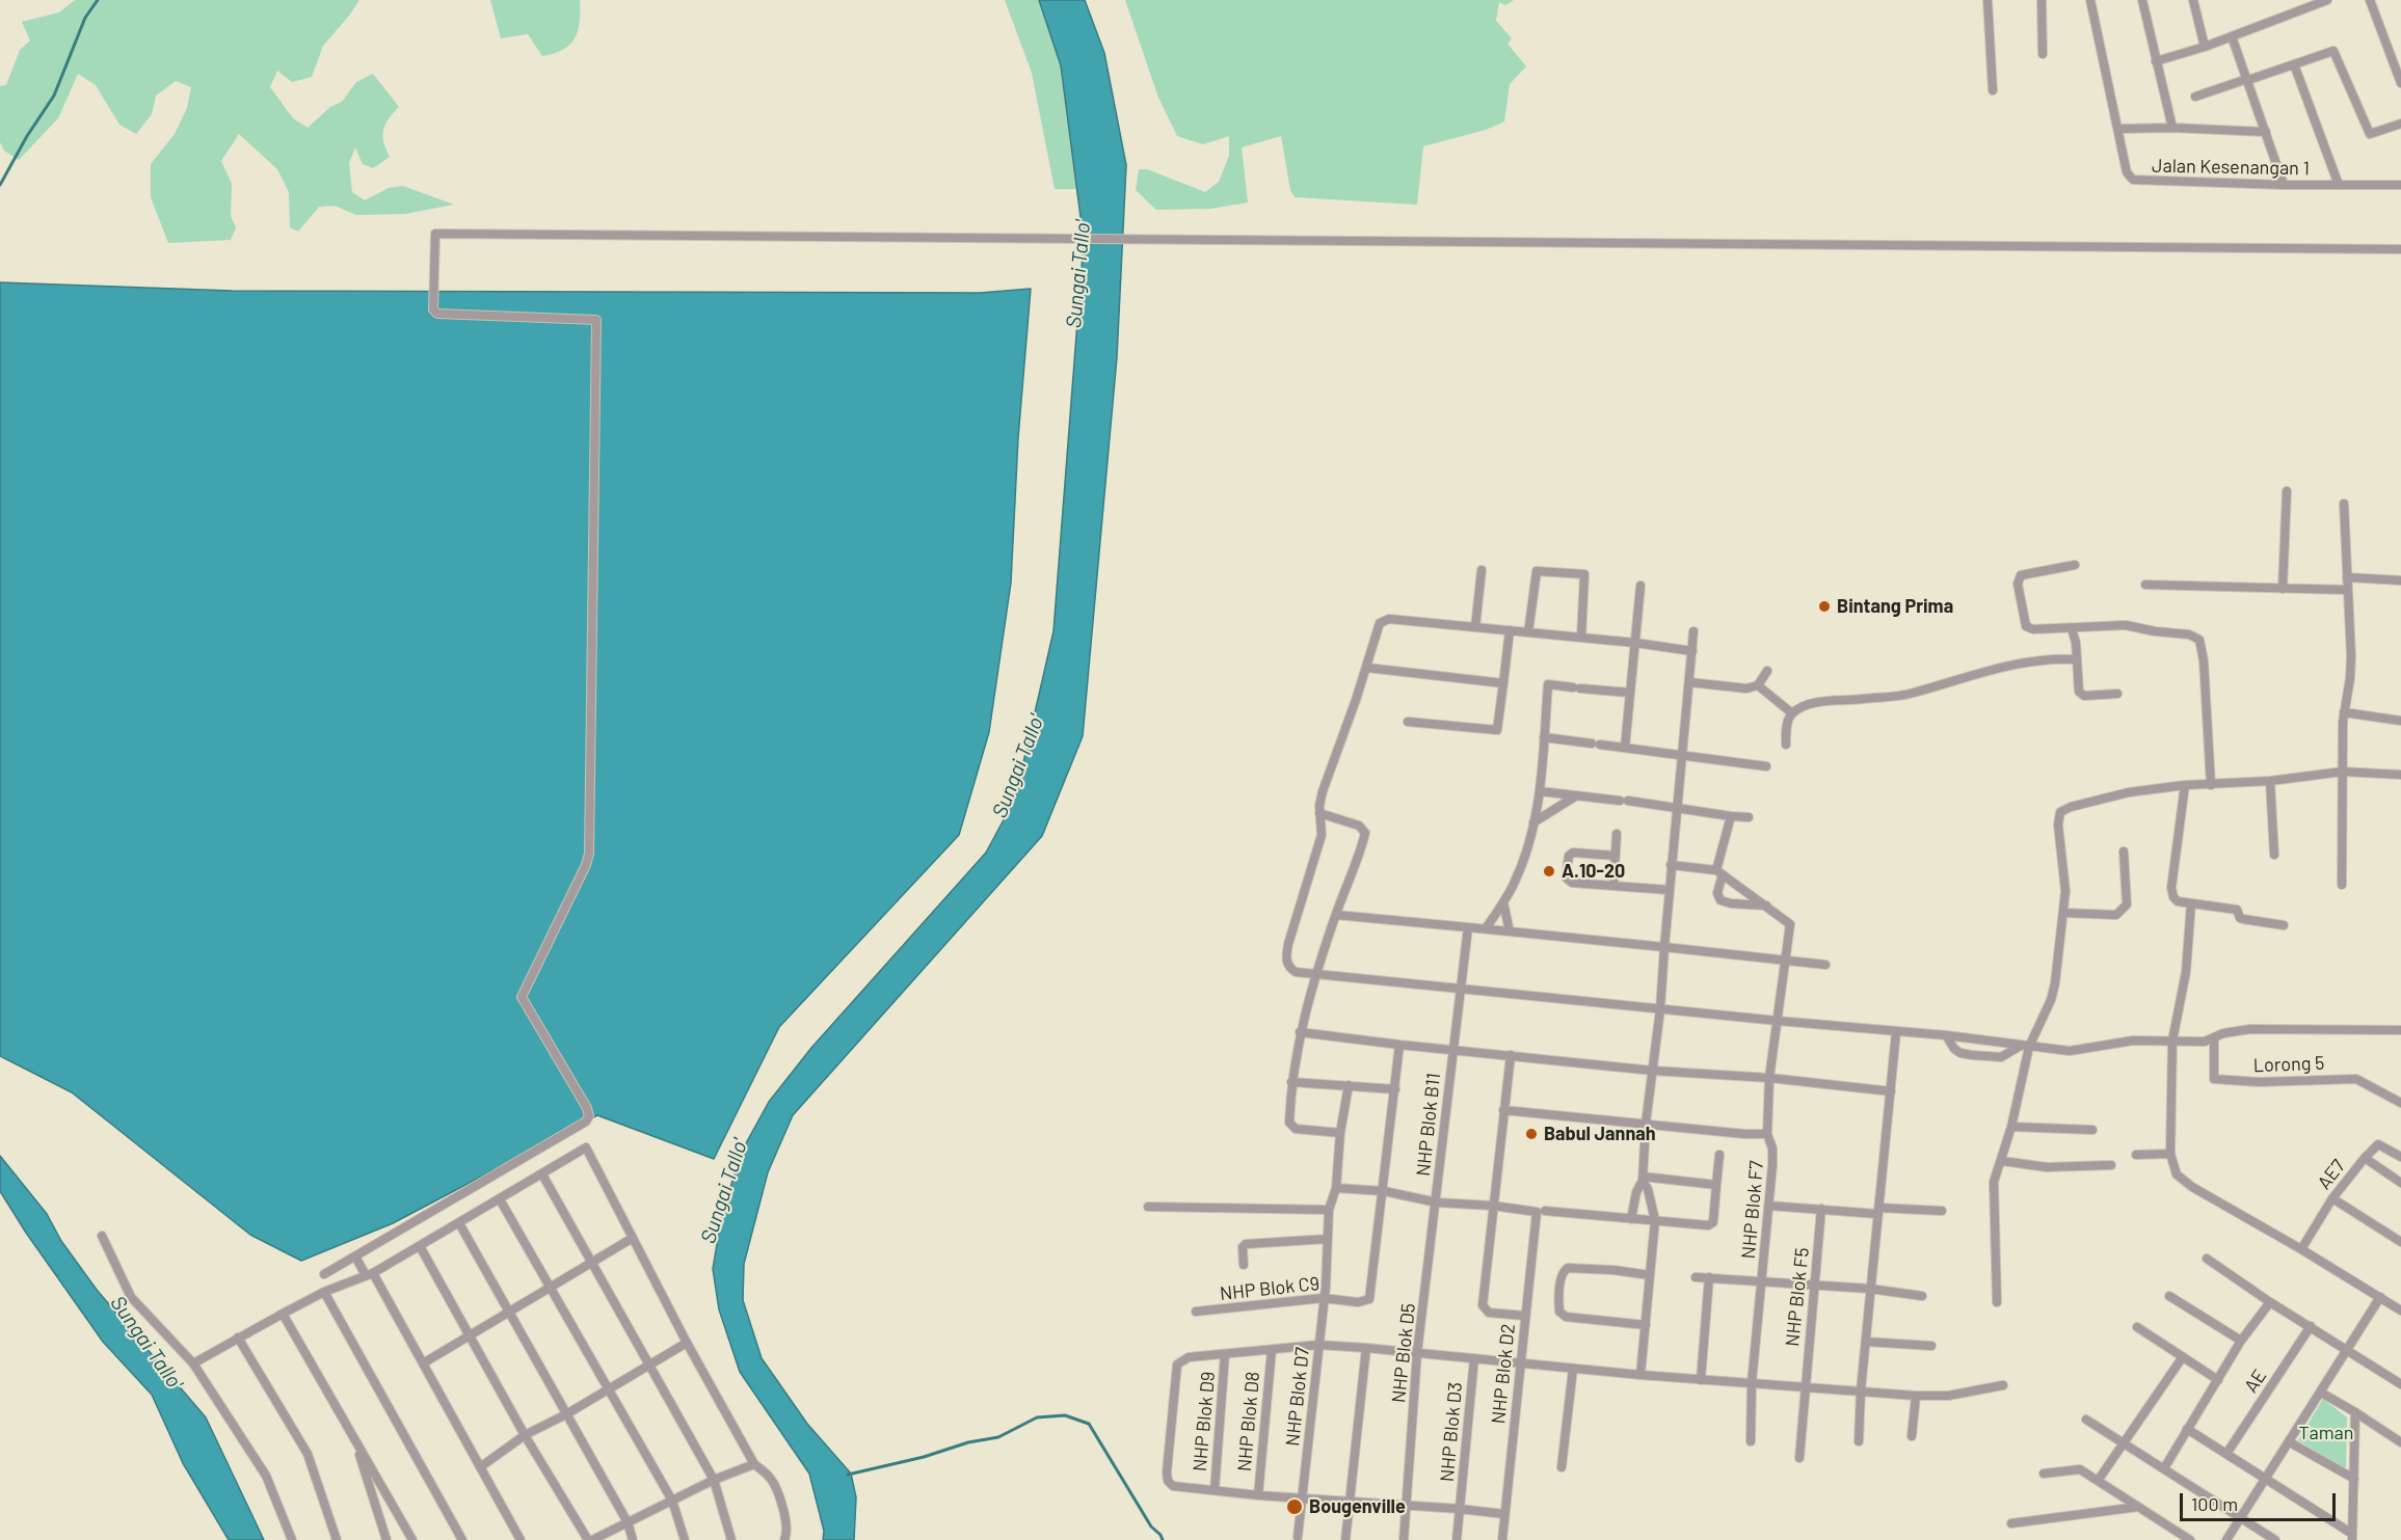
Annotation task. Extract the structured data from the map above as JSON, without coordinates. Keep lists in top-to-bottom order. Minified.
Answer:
{"streets":{"street":["Jalan Kesenangan 1","Lorong 5","NHP Blok B11","AE7","NHP Blok F7","NHP Blok C9","NHP Blok F5","NHP Blok D5","NHP Blok D2","AE","NHP Blok D7","NHP Blok D9","NHP Blok D8","NHP Blok D3"]},"crossings":[["NHP Blok B11","NHP Blok C9"],["NHP Blok B11","NHP Blok D5"],["NHP Blok C9","NHP Blok D7"]],"water":["Sungai Tallo'"],"parks":["Taman"],"places":["Bintang Prima","A.10-20","Babul Jannah","Bougenville"],"scale_bar":"100 m"}
